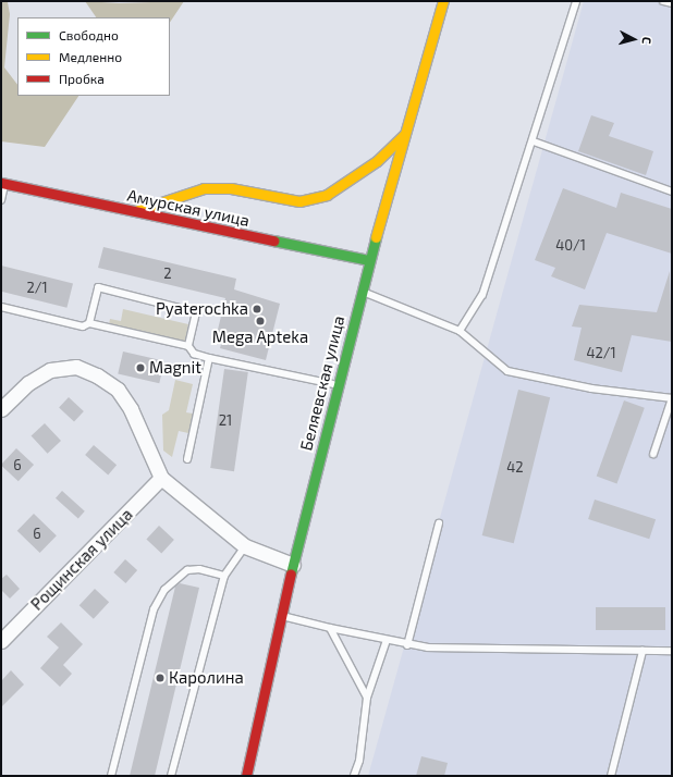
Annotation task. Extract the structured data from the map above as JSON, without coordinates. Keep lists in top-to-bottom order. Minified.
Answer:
{"streets":{"main road":["Амурская улица","Беляевская улица"],"street":["Рощинская улица"]},"crossings":[["Амурская улица","Беляевская улица"]],"places":["Pyaterochka","Mega Apteka","Magnit","Каролина"],"house_numbers":["40/1","2","2/1","42/1","21","6","42","6"],"legend":["Свободно","Медленно","Пробка"],"north":"right"}
